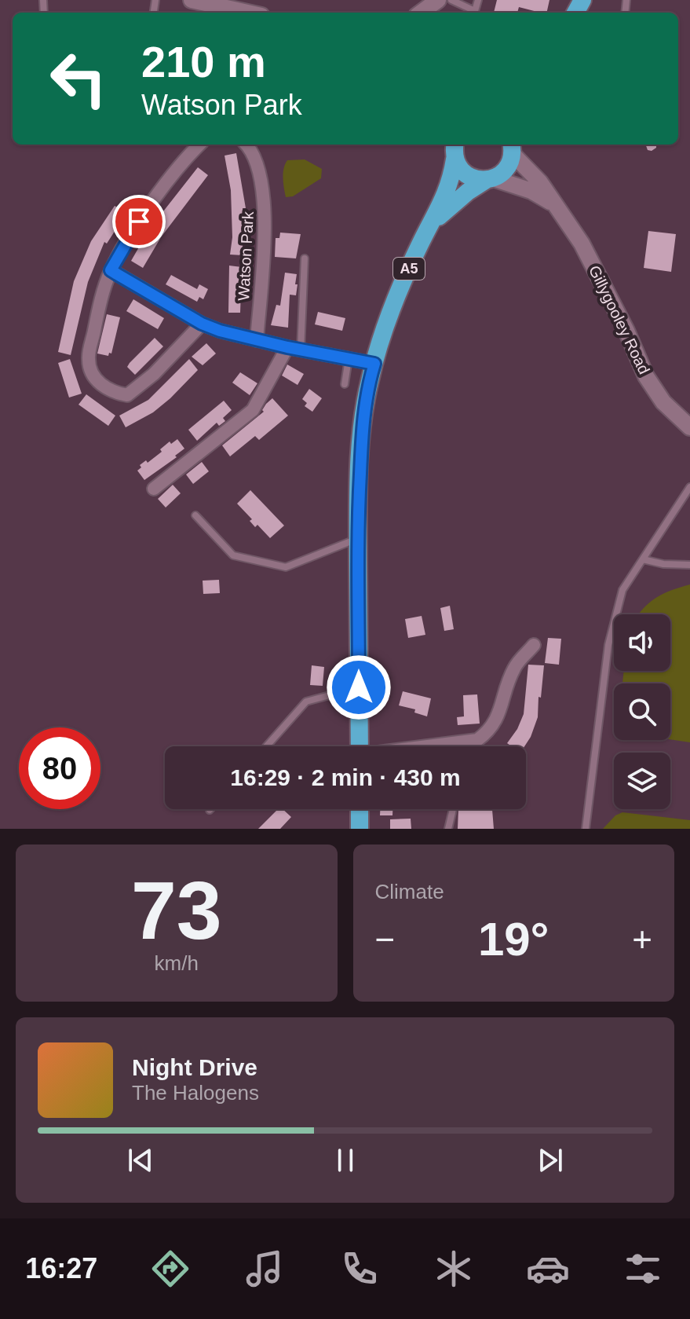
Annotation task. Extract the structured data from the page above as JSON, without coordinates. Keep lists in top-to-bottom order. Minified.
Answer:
{"streets":{"highway":["A5"],"main road":["Gillygooley Road"],"street":["Watson Park"]},"crossings":[["A5","Gillygooley Road"]],"page":{"turn":["210 m","Watson Park"],"limit":"80","trip":"16:29 · 2 min · 430 m","tile":[["73","km/h"],"Climate"],"heat":["−","19°","+"],"song":["Night Drive","The Halogens"],"tabs":"16:27"}}
